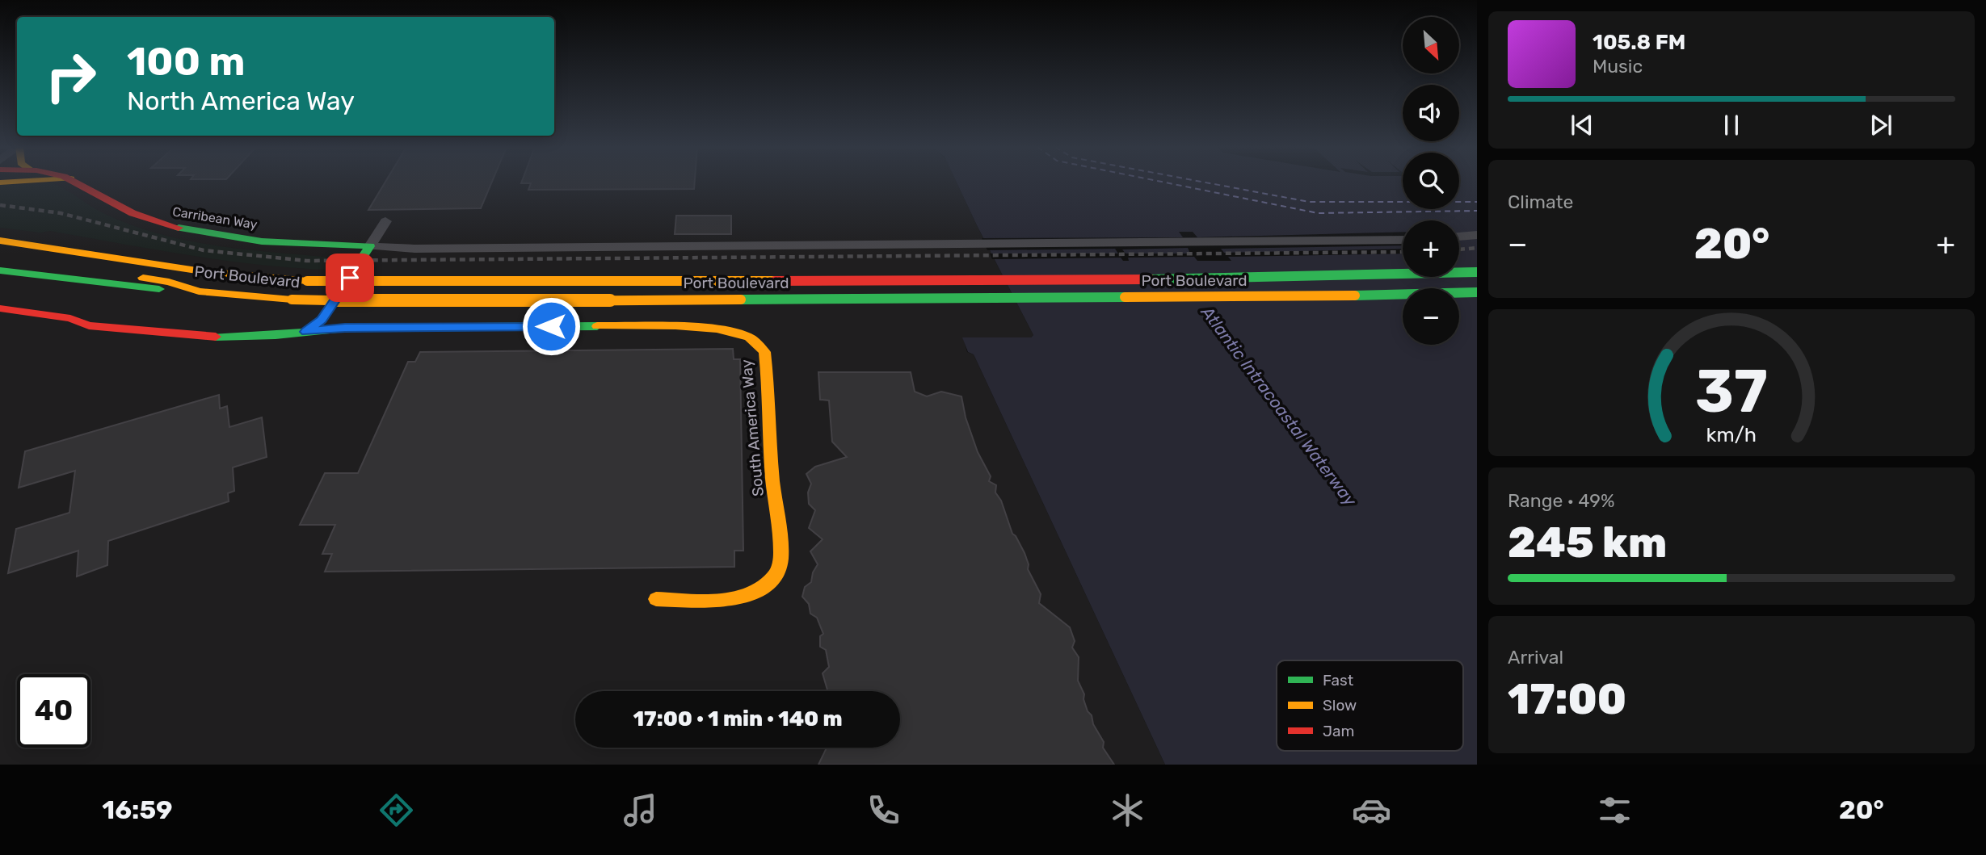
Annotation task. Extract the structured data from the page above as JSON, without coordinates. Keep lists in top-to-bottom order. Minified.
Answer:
{"streets":{"main road":["Carribean Way","Port Boulevard","South America Way"]},"water":["Atlantic Intracoastal Waterway"],"legend":["Fast","Slow","Jam"],"north":"bottom right","page":{"map_buttons":["+","−"],"turn":["100 m","North America Way"],"song":["105.8 FM","Music"],"tile":["Climate",["Range · 49%","245 km"],["Arrival","17:00"]],"heat":["−","20°","+"],"limit":"40","trip":"17:00 · 1 min · 140 m","tabs":["16:59","20°"],"gauge":["37","km/h"]}}
